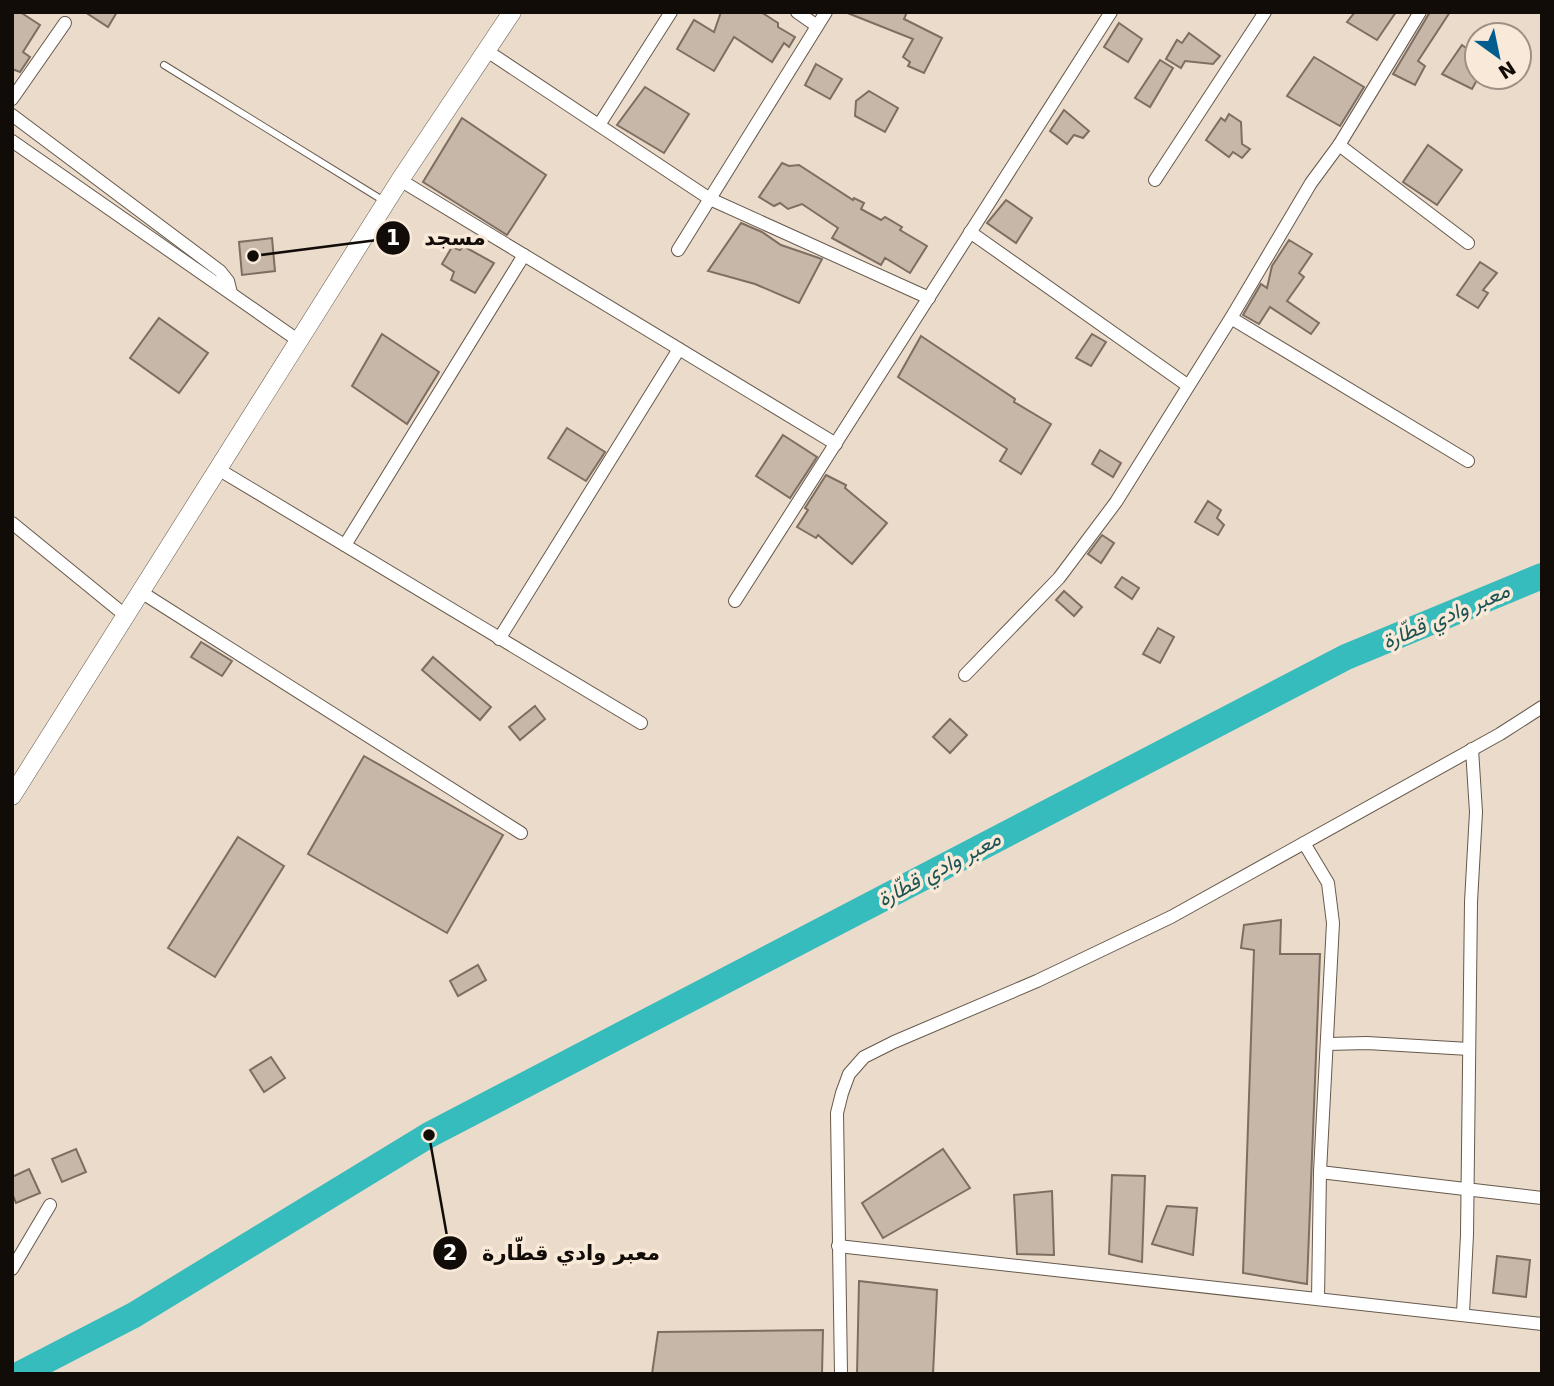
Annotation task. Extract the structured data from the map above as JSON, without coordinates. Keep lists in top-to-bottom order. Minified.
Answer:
{"water":["معبر وادي قطّارة"],"places":["مسجد","معبر وادي قطّارة"],"north":"bottom right"}
